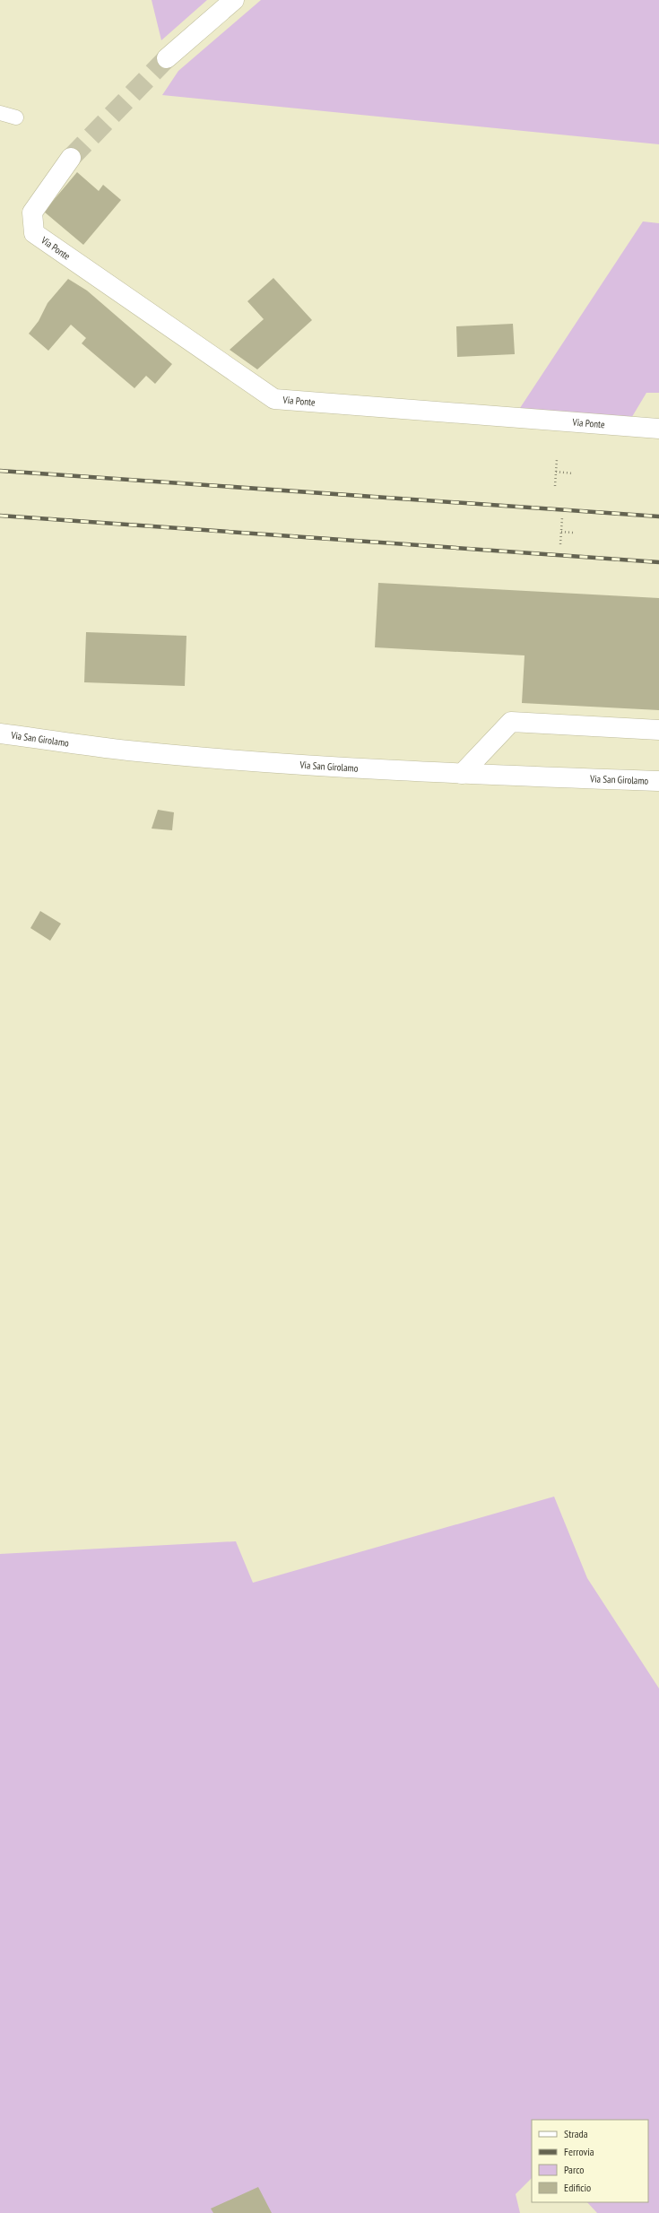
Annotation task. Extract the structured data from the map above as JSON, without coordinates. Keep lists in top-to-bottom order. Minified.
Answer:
{"streets":{"street":["Via Ponte","Via San Girolamo"]},"legend":["Strada","Ferrovia","Parco","Edificio"]}
